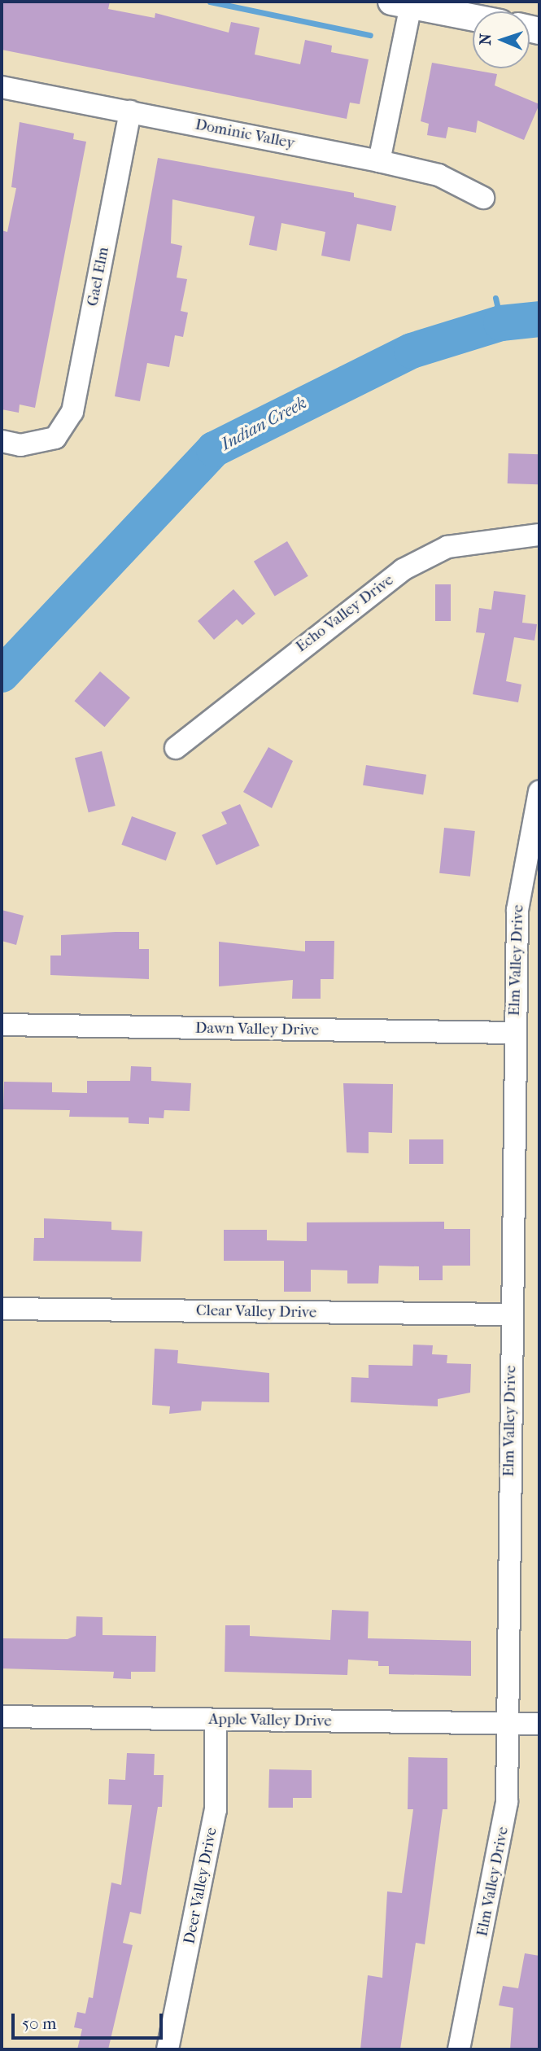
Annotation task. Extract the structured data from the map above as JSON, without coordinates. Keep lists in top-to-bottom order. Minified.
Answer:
{"streets":{"street":["Dominic Valley","Gael Elm","Echo Valley Drive","Elm Valley Drive","Dawn Valley Drive","Clear Valley Drive","Apple Valley Drive","Deer Valley Drive"]},"crossings":[["Dominic Valley","Gael Elm"],["Elm Valley Drive","Dawn Valley Drive"],["Elm Valley Drive","Clear Valley Drive"],["Elm Valley Drive","Apple Valley Drive"],["Apple Valley Drive","Deer Valley Drive"]],"water":["Indian Creek"],"scale_bar":"50 m","north":"left"}
